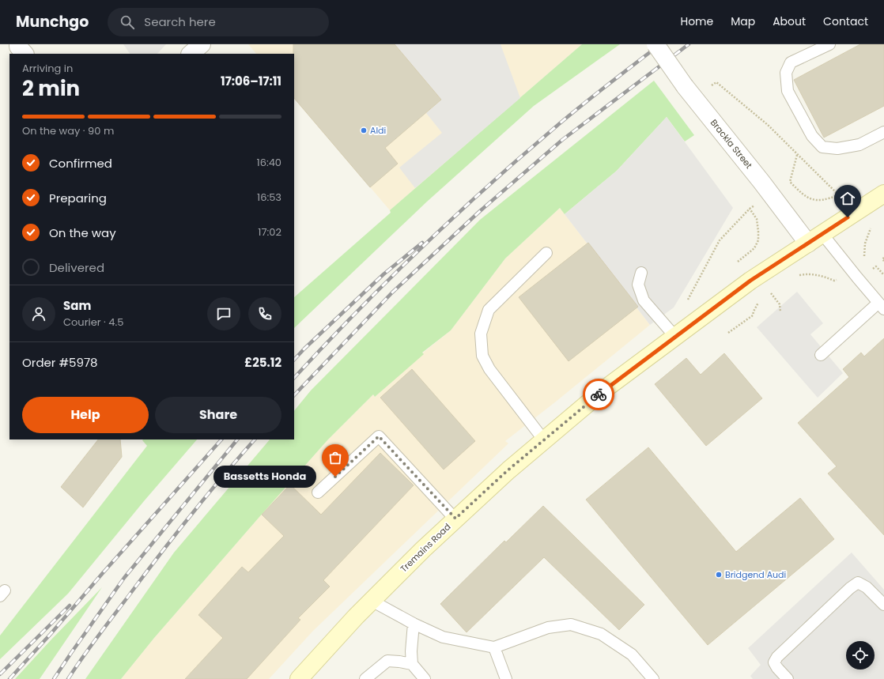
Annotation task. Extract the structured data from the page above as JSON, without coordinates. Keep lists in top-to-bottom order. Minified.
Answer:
{"streets":{"main road":["Tremains Road"],"street":["Brackla Street"]},"crossings":[["Brackla Street","Tremains Road"]],"places":["Aldi","Bassetts Honda","Bridgend Audi"],"page":{"header":"Munchgo","search":"Search here","nav":["Home","Map","About","Contact"],"heading":["2 min","Arriving in","17:06–17:11"],"panel":["Sam","Courier · 4.5","Order #5978","£25.12"],"bar":"On the way · 90 m","list":[["Confirmed","16:40"],["Preparing","16:53"],["On the way","17:02"],"Delivered"],"buttons":["Help","Share"],"bubble":"Bassetts Honda"}}
